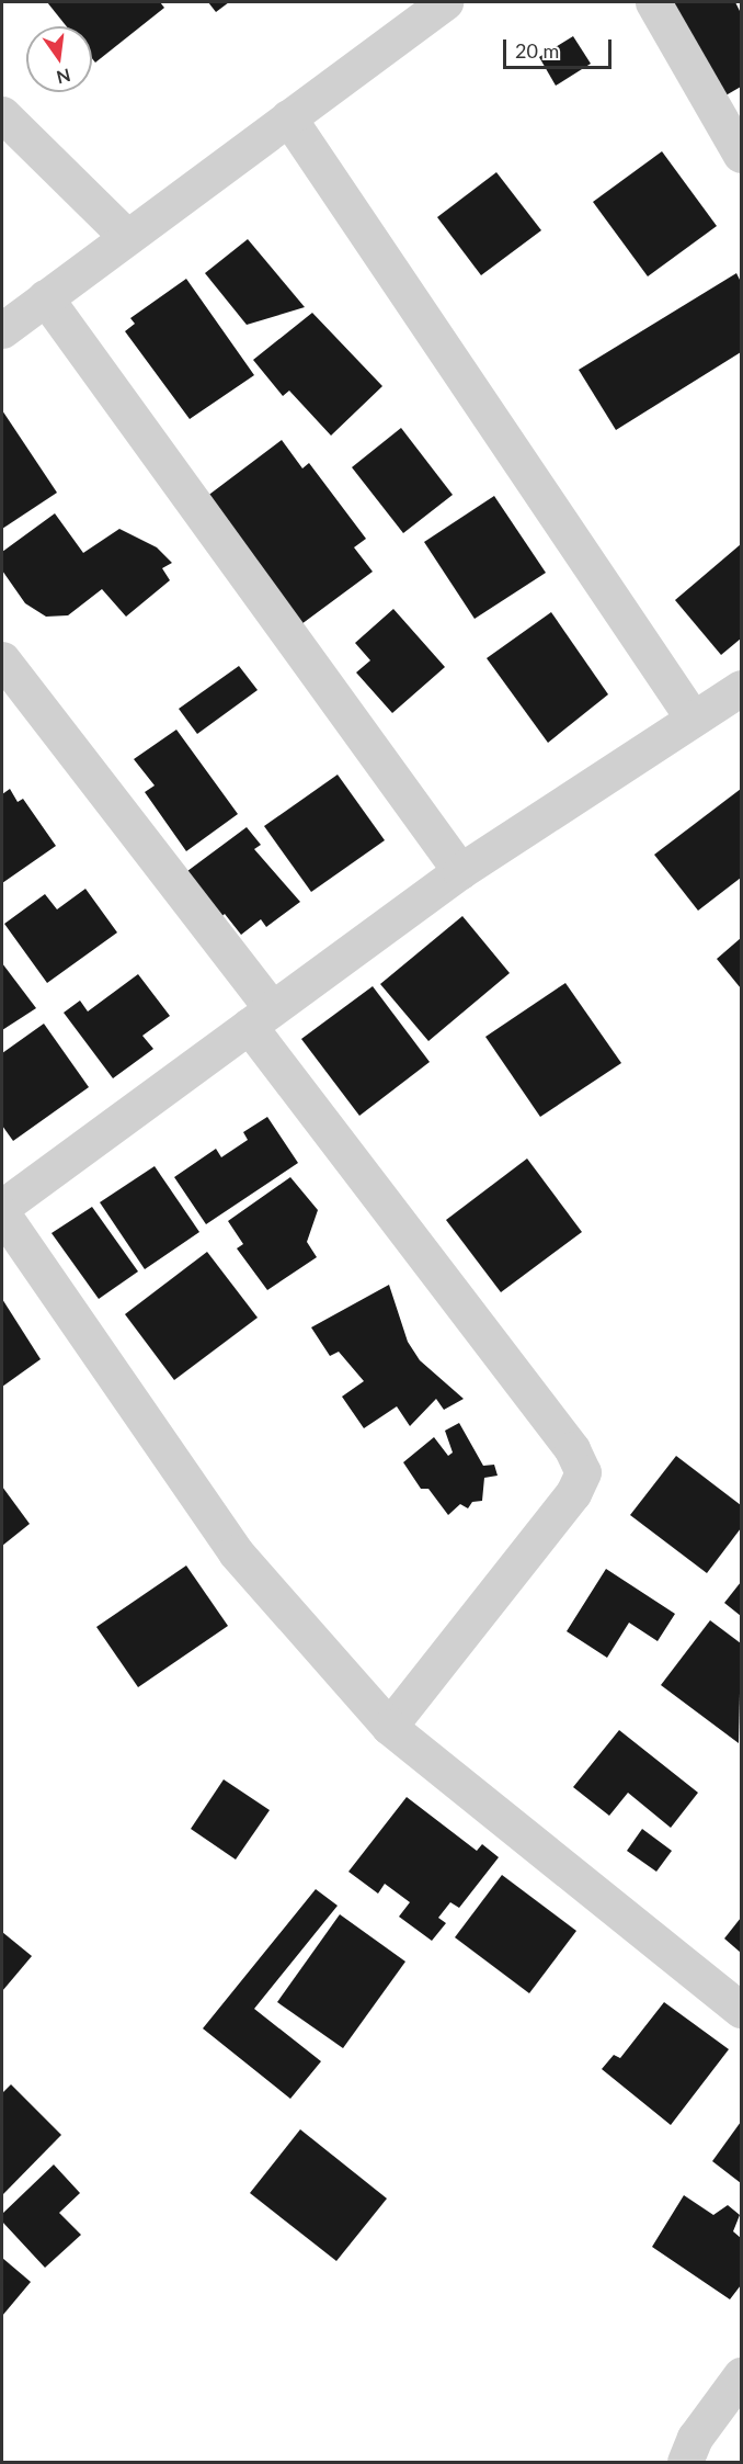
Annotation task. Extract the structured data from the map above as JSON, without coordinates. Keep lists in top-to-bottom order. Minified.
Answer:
{"scale_bar":"20 m","north":"bottom"}
